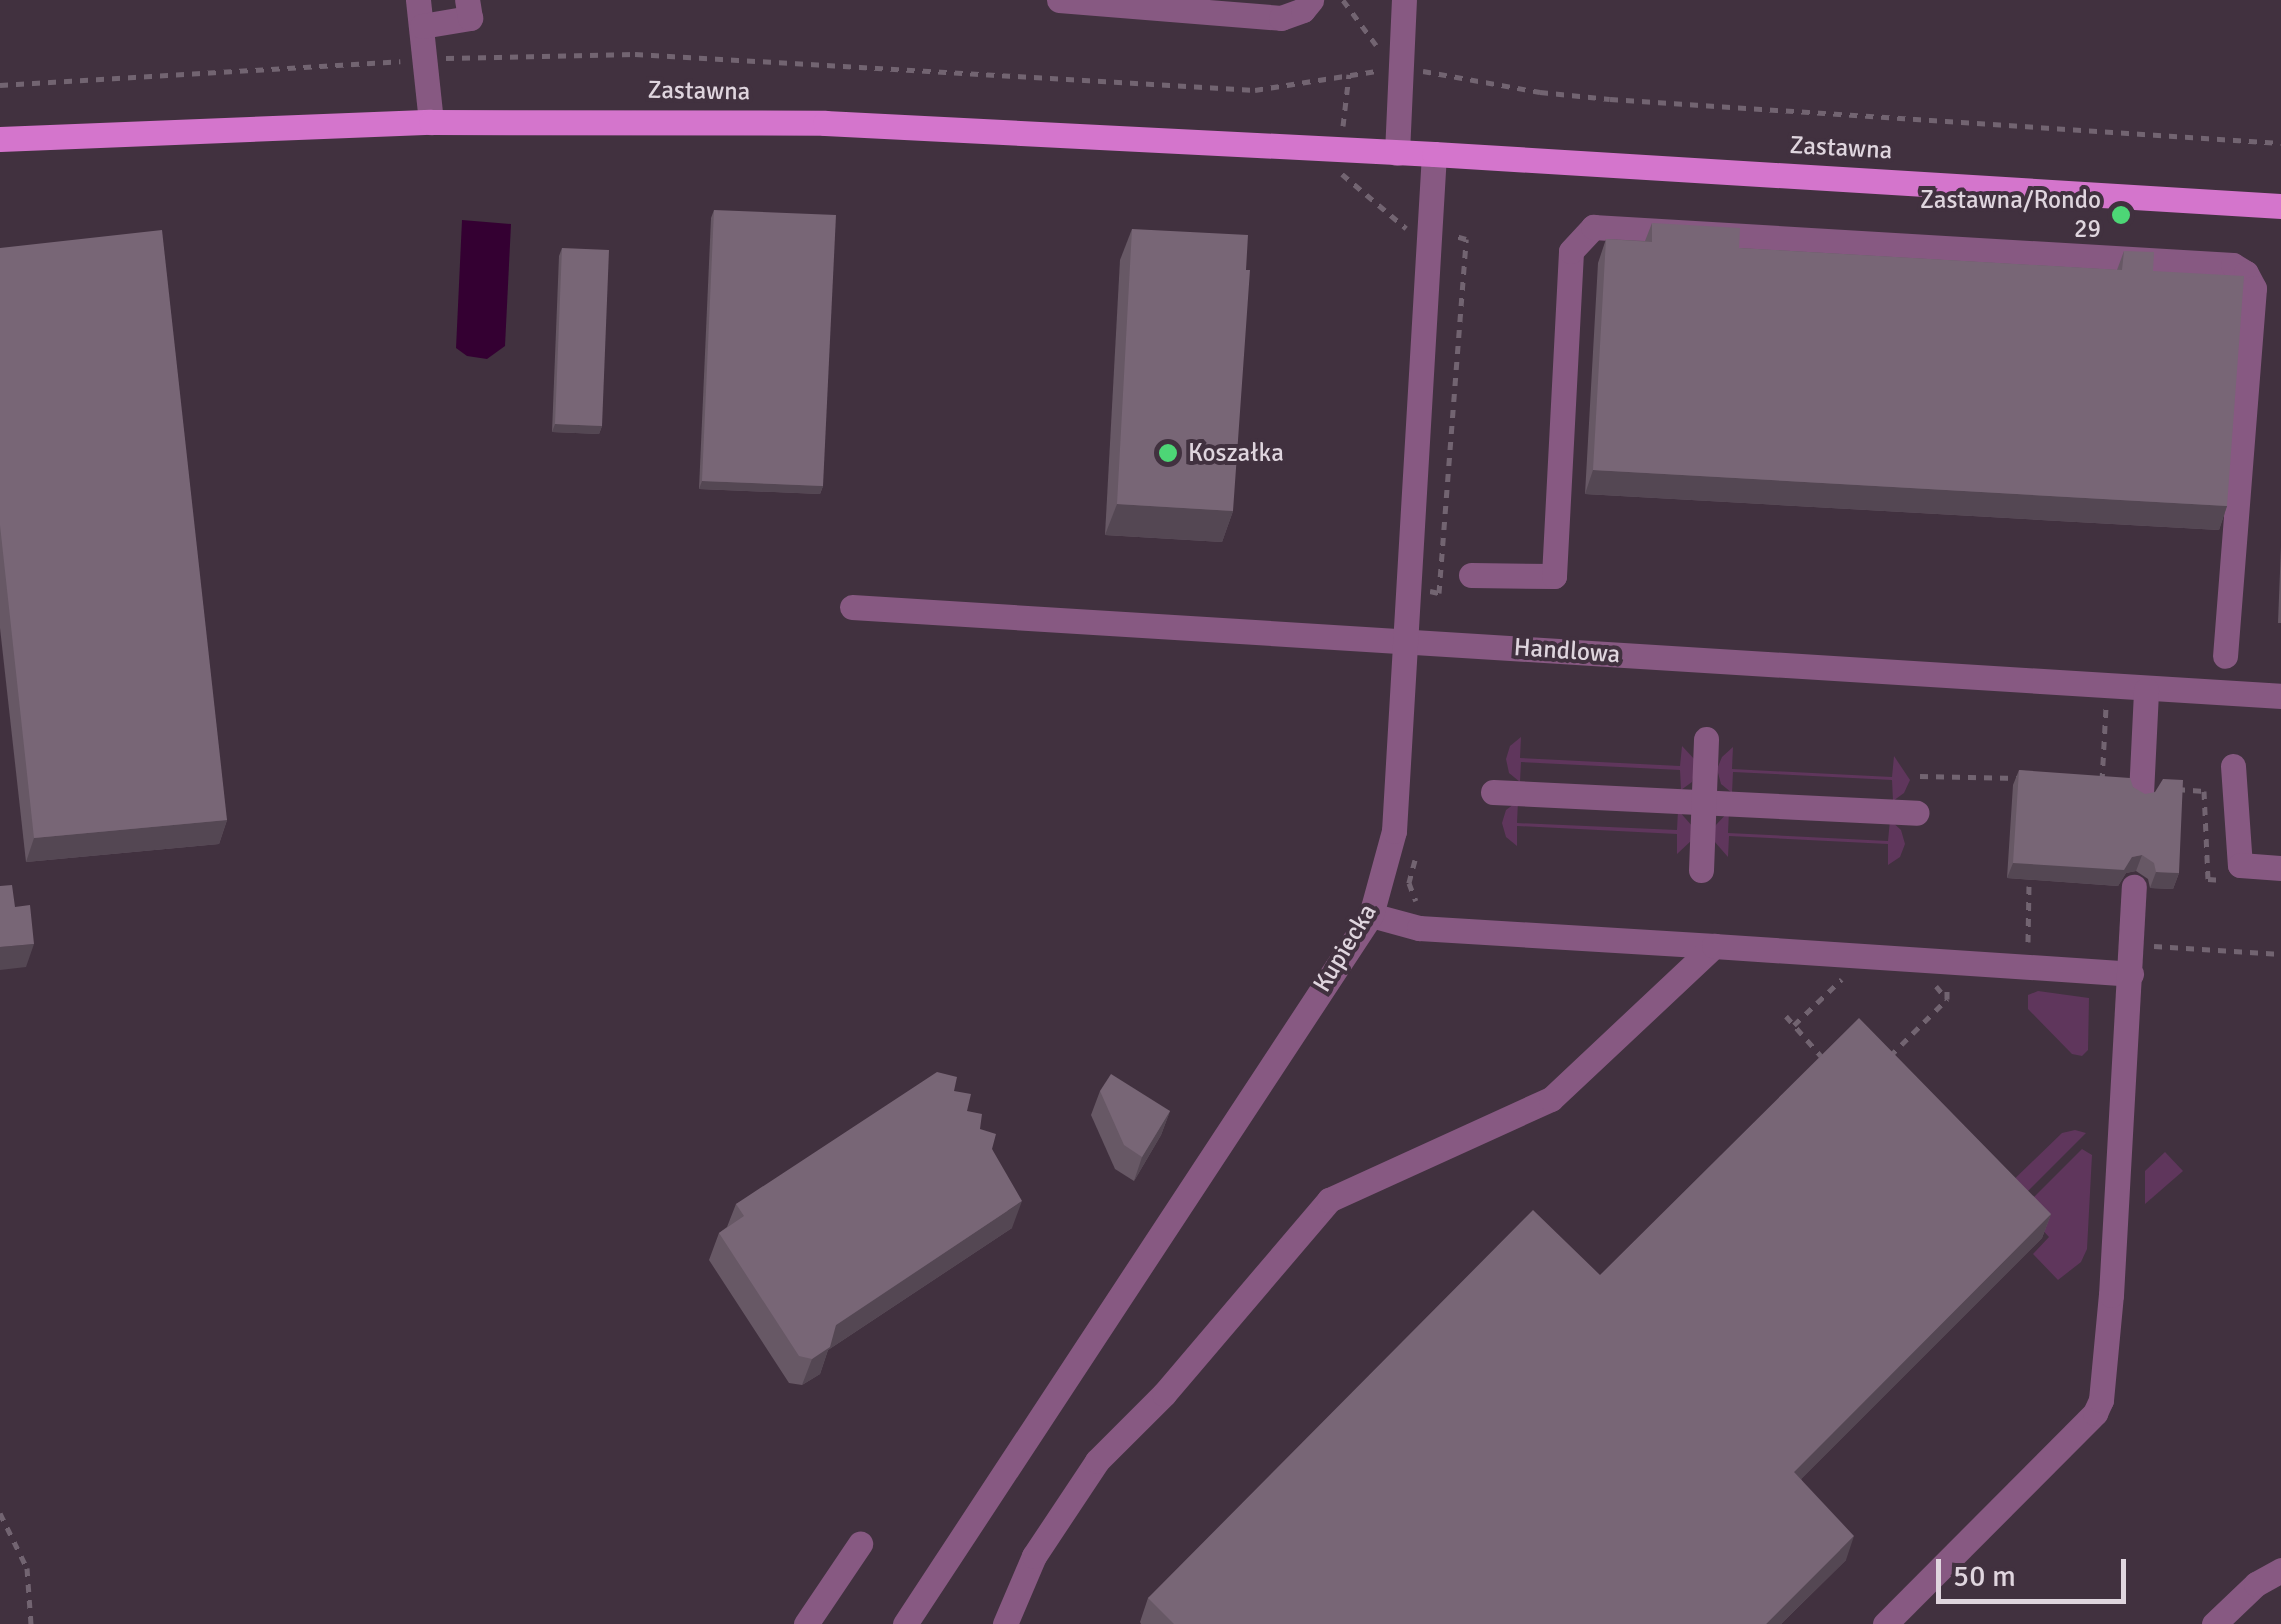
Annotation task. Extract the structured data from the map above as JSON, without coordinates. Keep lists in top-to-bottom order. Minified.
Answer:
{"streets":{"main road":["Zastawna"],"street":["Handlowa","Kupiecka"]},"crossings":[["Zastawna","Kupiecka"],["Handlowa","Kupiecka"]],"places":["Zastawna/Rondo 29","Koszałka"],"scale_bar":"50 m"}
